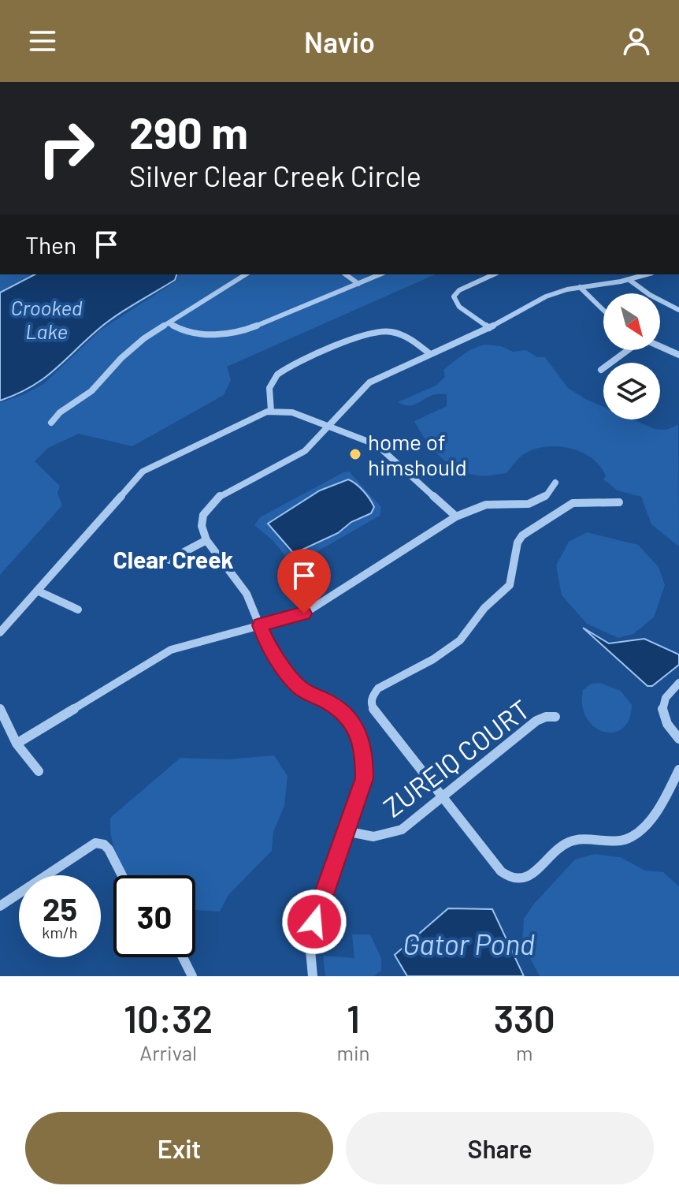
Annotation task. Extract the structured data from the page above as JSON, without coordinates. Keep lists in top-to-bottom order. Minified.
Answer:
{"streets":{"street":["ZUREIQ COURT"]},"districts":["Clear Creek"],"water":["Crooked Lake","Gator Pond"],"places":["home of himshould"],"north":"bottom right","page":{"header":"Navio","turn":["290 m","Silver Clear Creek Circle"],"then":"Then","speed":"25 km/h","limit":"30","eta":["10:32","Arrival","1","min","330","m"],"buttons":["Exit","Share"]}}
